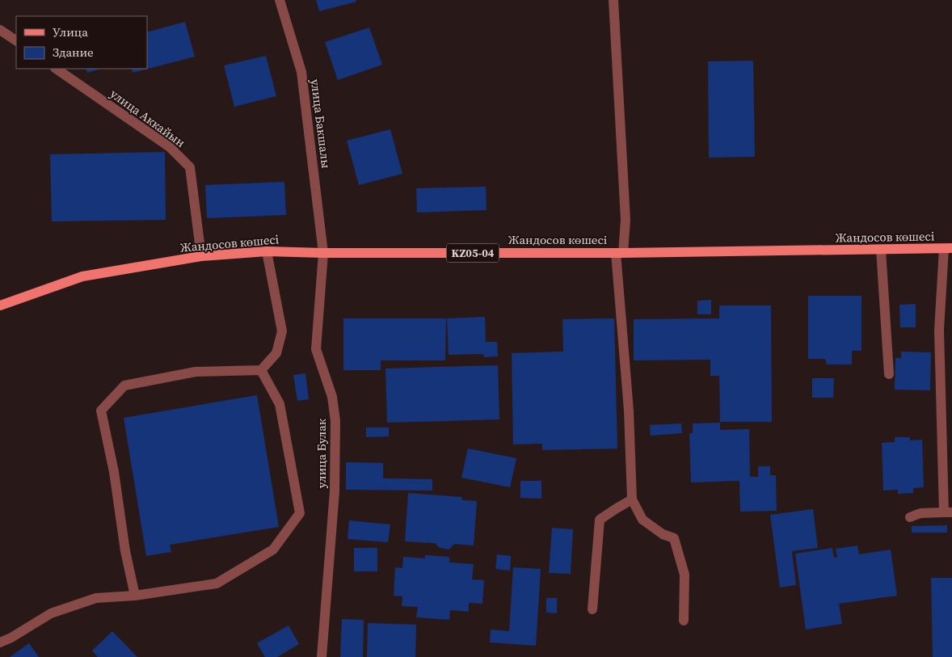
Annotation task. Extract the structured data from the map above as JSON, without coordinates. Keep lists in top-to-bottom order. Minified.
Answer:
{"streets":{"main road":["Жандосов көшесі","KZ05-04"],"street":["улица Аккайын","улица Бакшалы","улица Булак"]},"crossings":[["улица Аккайын","Жандосов көшесі"],["улица Бакшалы","Жандосов көшесі"],["улица Бакшалы","улица Булак"],["Жандосов көшесі","улица Булак"]],"legend":["Улица","Здание"]}
